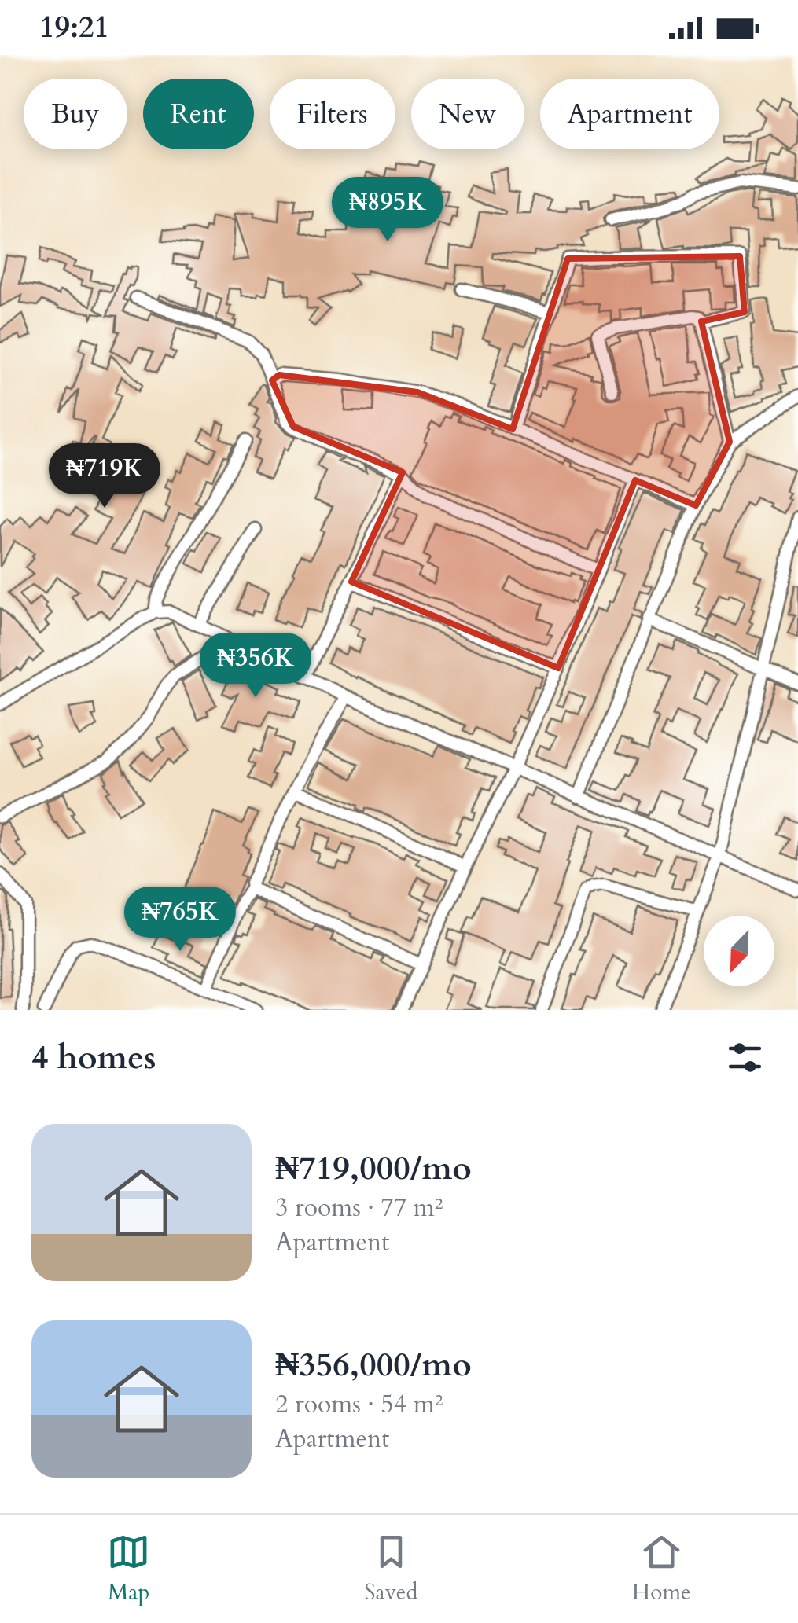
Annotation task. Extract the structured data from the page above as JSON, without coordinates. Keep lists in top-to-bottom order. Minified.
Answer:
{"north":"bottom left","page":{"status":"19:21","chip":["Buy","Rent","Filters","New","Apartment"],"price":["₦895K","₦719K","₦356K","₦765K"],"heading":"4 homes","list":[{"name":"₦719,000/mo","note":"3 rooms · 77 m² · Apartment"},{"name":"₦356,000/mo","note":"2 rooms · 54 m² · Apartment"}],"tabs":["Map","Saved","Home"]}}
